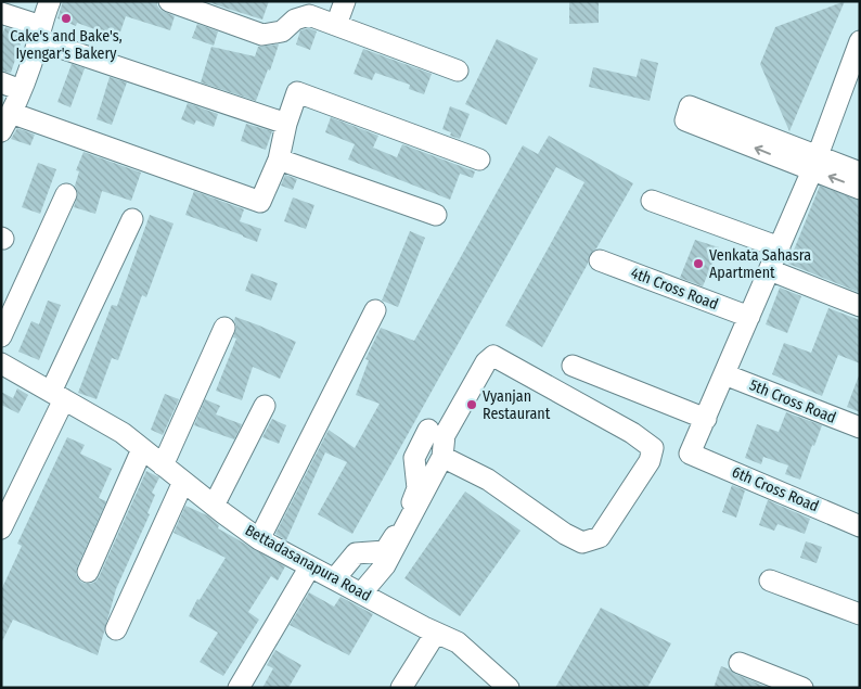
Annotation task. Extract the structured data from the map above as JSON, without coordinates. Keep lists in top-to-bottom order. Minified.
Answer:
{"streets":{"street":["4th Cross Road","5th Cross Road","6th Cross Road","Bettadasanapura Road"]},"places":["Cake's and Bake's, Iyengar's Bakery","Venkata Sahasra Apartment","Vyanjan Restaurant"]}
